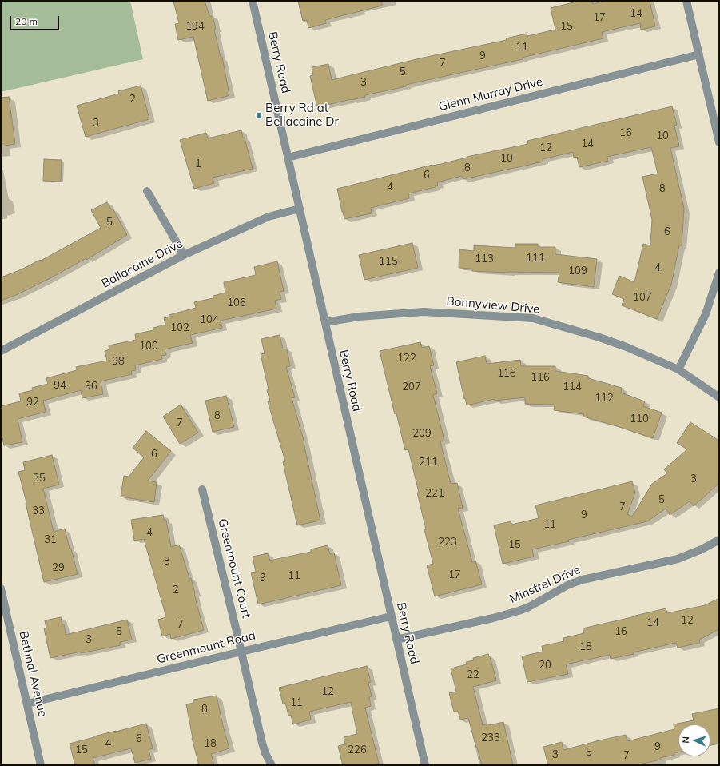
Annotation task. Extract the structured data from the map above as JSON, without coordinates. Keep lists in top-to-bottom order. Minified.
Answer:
{"streets":{"street":["Berry Road","Glenn Murray Drive","Ballacaine Drive","Bonnyview Drive","Greenmount Court","Minstrel Drive","Greenmount Road","Bethnal Avenue"]},"crossings":[["Berry Road","Glenn Murray Drive"],["Berry Road","Ballacaine Drive"],["Berry Road","Bonnyview Drive"],["Berry Road","Minstrel Drive"],["Berry Road","Greenmount Road"],["Greenmount Court","Greenmount Road"],["Greenmount Road","Bethnal Avenue"]],"places":["Berry Rd at Bellacaine Dr"],"house_numbers":["14","17","194","15","11","9","7","5","3","2","3","16","10","14","12","10","1","8","6","4","8","5","6","111","113","115","4","109","107","106","104","102","100","122","98","118","116","94","96","207","114","112","92","8","110","7","209","6","211","35","3","221","5","7","33","9","11","4","31","223","15","3","29","17","11","9","2","12","14","7","5","16","3","18","20","22","12","11","8","233","6","4","18","9","15","226","5","3","7"],"scale_bar":"20 m","north":"left"}
